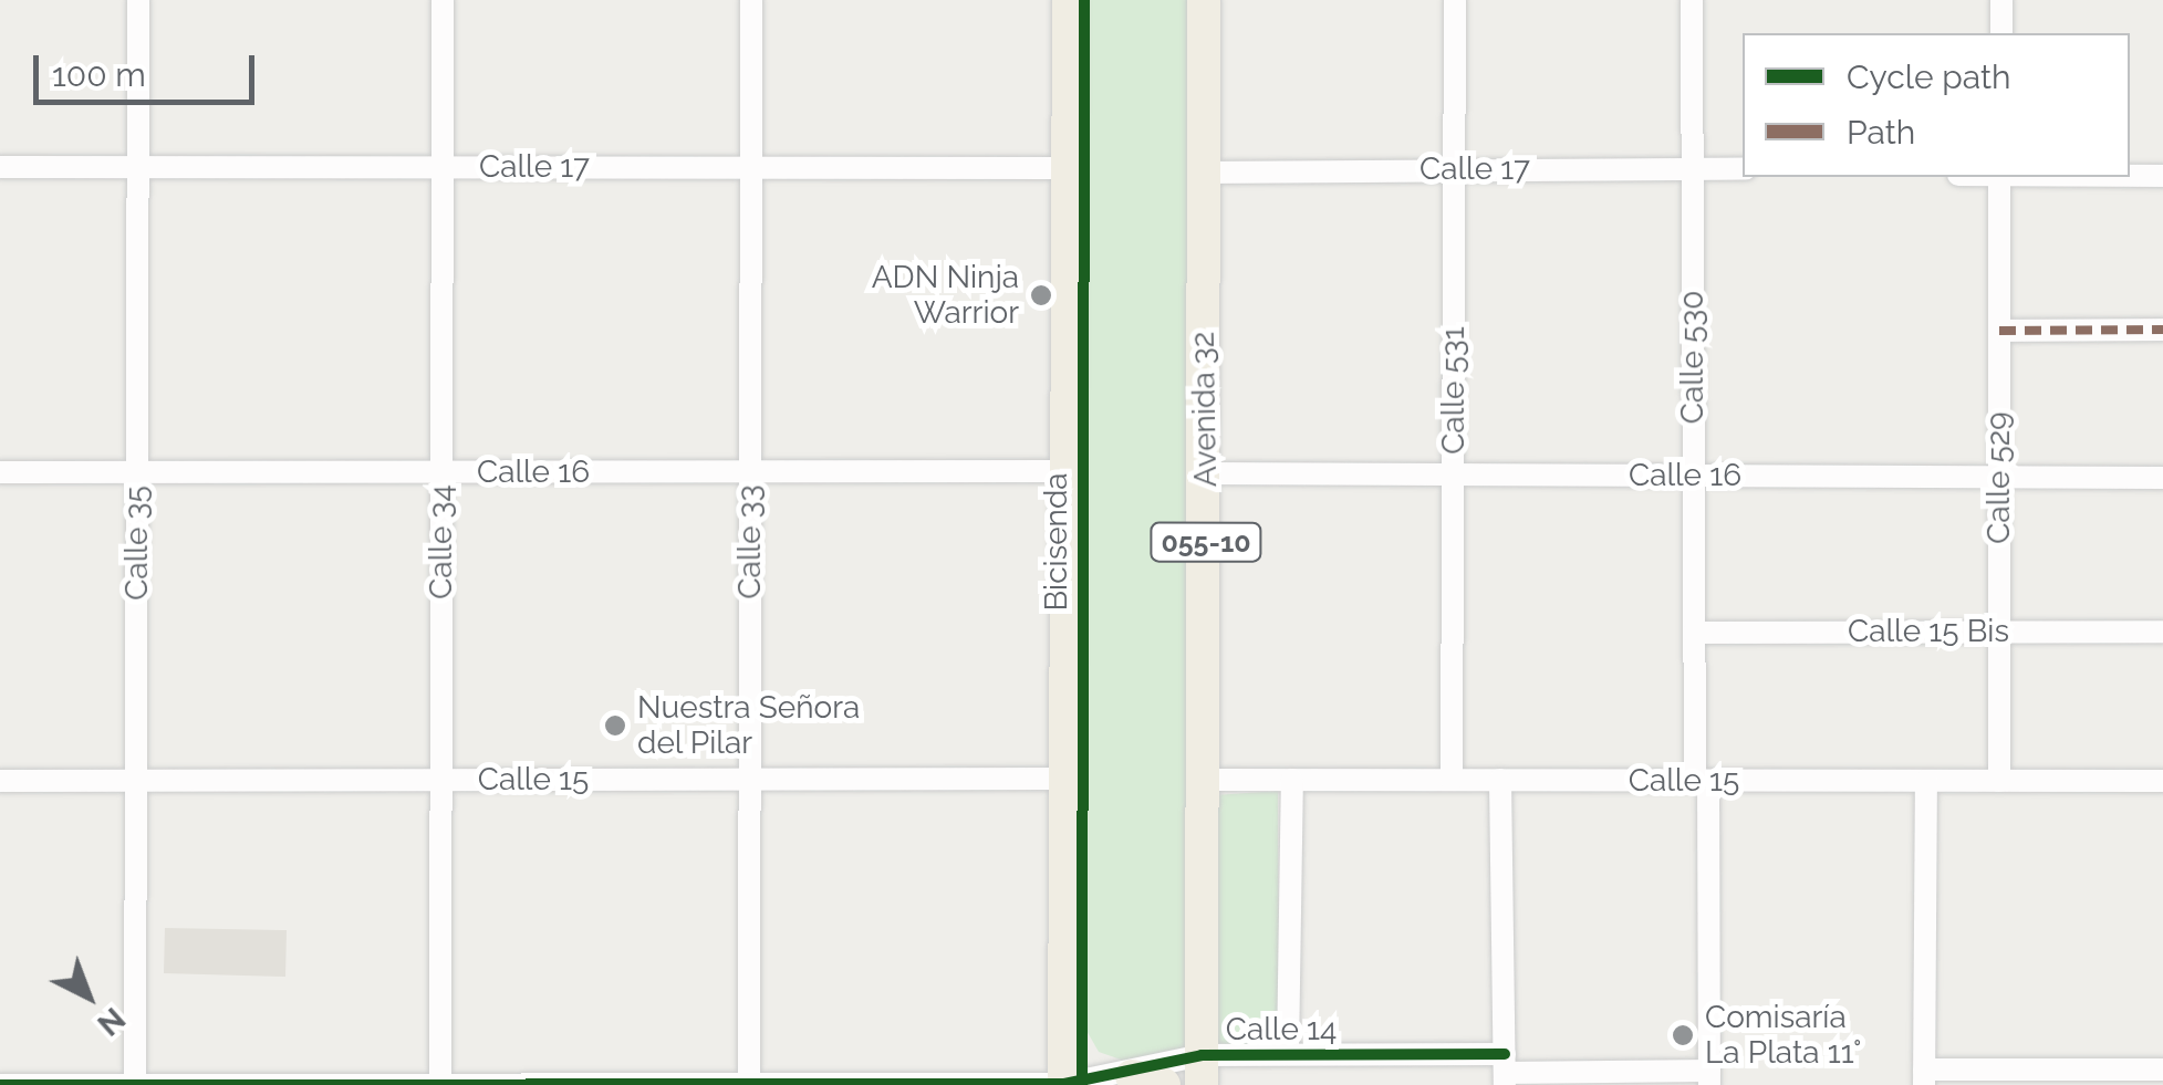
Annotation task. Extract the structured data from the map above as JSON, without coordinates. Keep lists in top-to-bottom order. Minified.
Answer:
{"streets":{"highway":["Avenida 32","055-10"],"street":["Calle 17","Calle 530","Calle 531","Calle 16","Calle 529","Calle 34","Calle 33","Calle 35","Calle 15 Bis","Calle 15","Calle 14"],"cycle path":["Bicisenda"]},"crossings":[["Calle 17","Calle 530"],["Calle 17","Calle 531"],["Calle 17","Avenida 32"],["Calle 17","Calle 34"],["Calle 17","Calle 33"],["Calle 17","Calle 35"],["Calle 530","Calle 16"],["Calle 530","Calle 15 Bis"],["Calle 530","Calle 15"],["Calle 530","Calle 14"],["Calle 531","Calle 16"],["Calle 531","Calle 15"],["Avenida 32","Calle 16"],["Avenida 32","Calle 15"],["Avenida 32","Calle 14"],["Calle 16","Calle 529"],["Calle 16","Calle 34"],["Calle 16","Calle 33"],["Calle 16","Calle 35"],["Calle 529","Calle 15 Bis"],["Calle 529","Calle 15"],["Calle 34","Calle 15"],["Calle 34","Calle 14"],["Calle 33","Calle 15"],["Calle 33","Calle 14"],["Calle 35","Calle 15"],["Calle 35","Calle 14"]],"places":["ADN Ninja Warrior","Nuestra Señora del Pilar","Comisaría La Plata 11°"],"legend":["Cycle path","Path"],"scale_bar":"100 m","north":"bottom right"}
